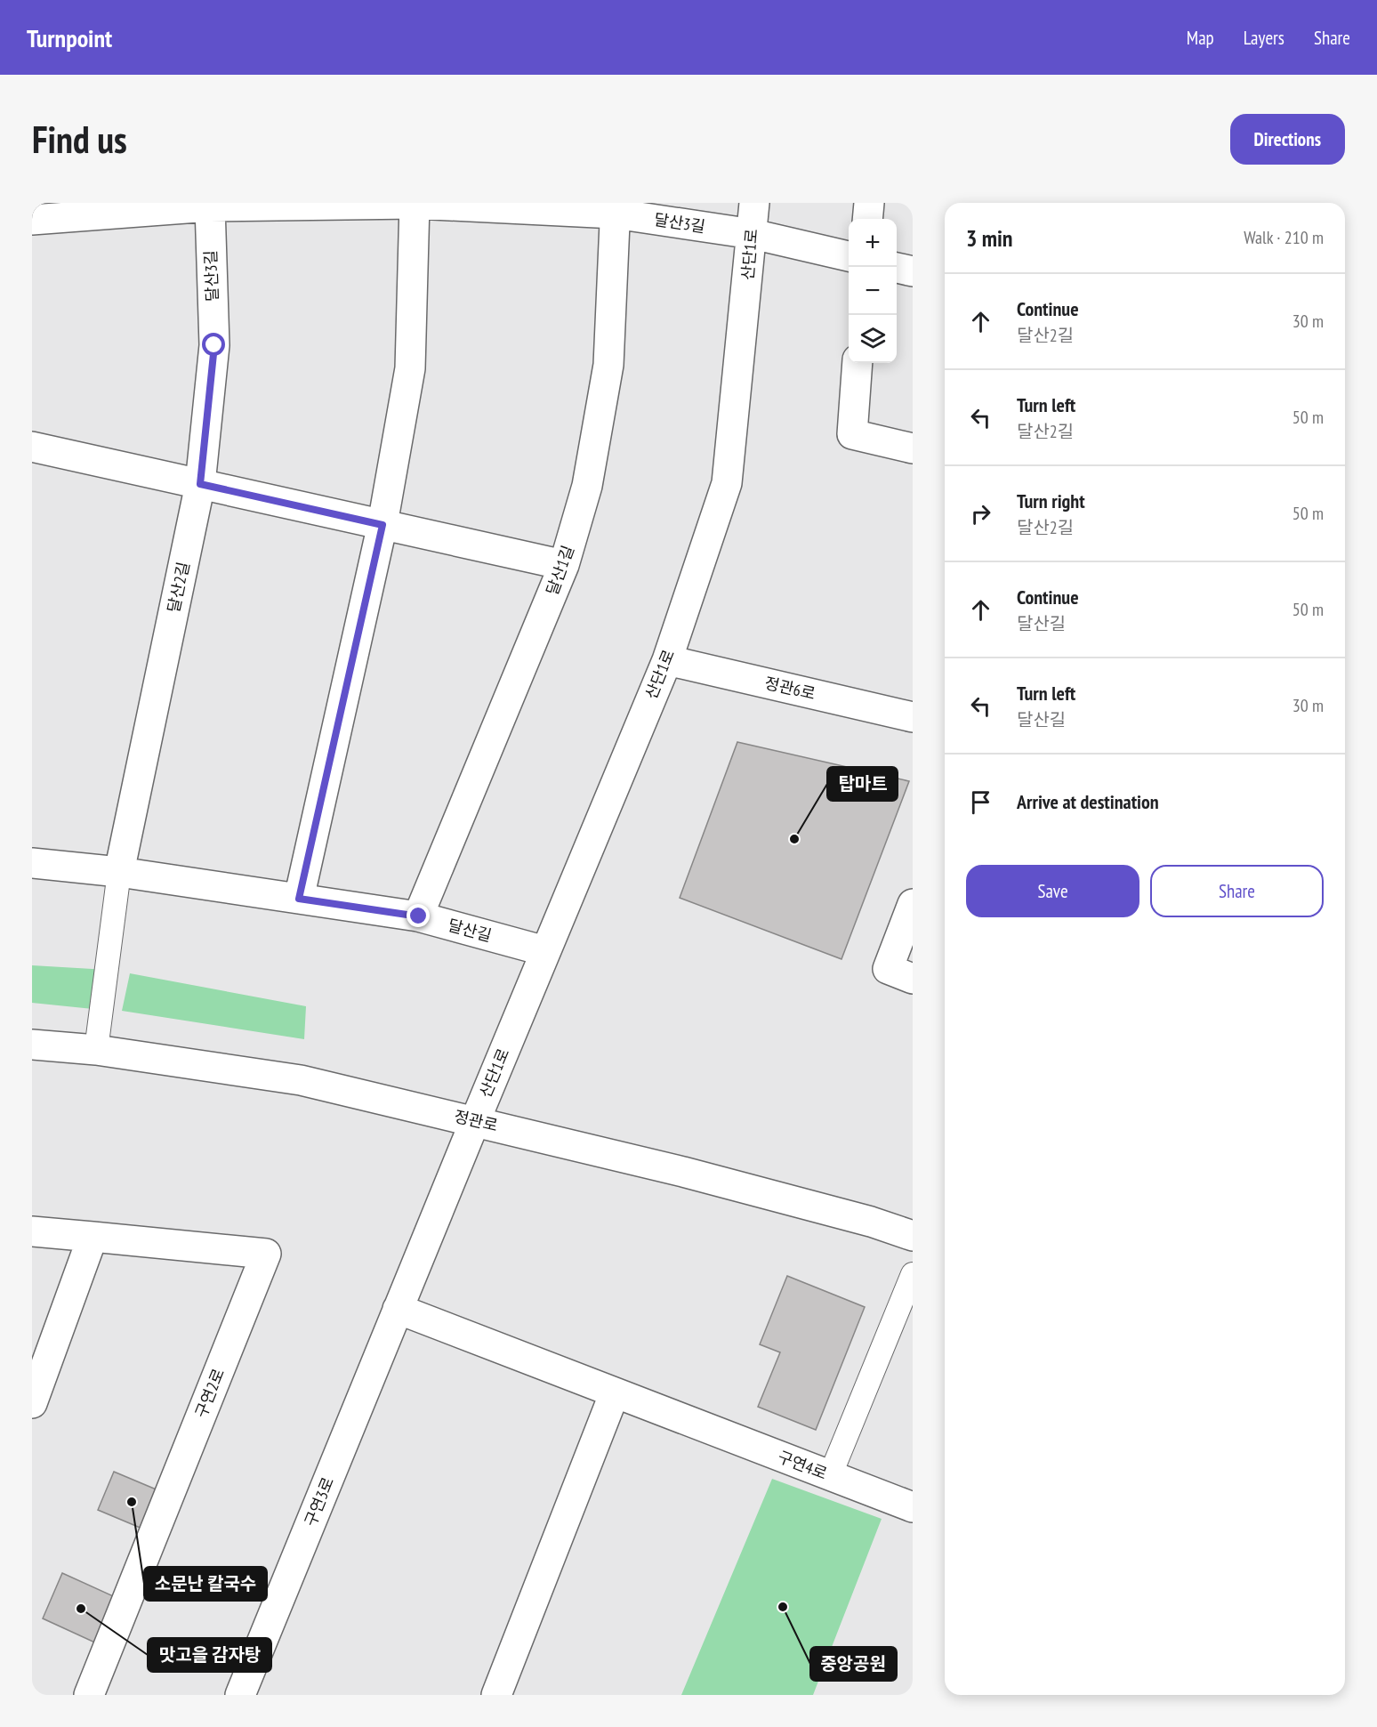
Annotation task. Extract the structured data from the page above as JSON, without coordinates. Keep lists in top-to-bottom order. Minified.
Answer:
{"streets":{"street":["달산3길","산단1로","달산1길","달산2길","정관6로","달산길","정관로","구연2로","구연4로","구연3로"]},"crossings":[["달산3길","산단1로"],["달산3길","달산1길"],["달산3길","달산2길"],["산단1로","정관6로"],["산단1로","달산길"],["산단1로","정관로"],["산단1로","구연3로"],["달산1길","달산길"],["달산2길","달산길"],["정관로","구연3로"]],"places":["탑마트","소문난 칼국수","중앙공원","맛고을 감자탕"],"page":{"header":"Turnpoint","nav":["Map","Layers","Share"],"buttons":["Directions",["Save","Share"]],"title":"Find us","heading":["3 min","Walk · 210 m"],"map_buttons":["+","−"],"list":[["Continue","달산2길","30 m"],["Turn left","달산2길","50 m"],["Turn right","달산2길","50 m"],["Continue","달산길","50 m"],["Turn left","달산길","30 m"],"Arrive at destination"]}}
